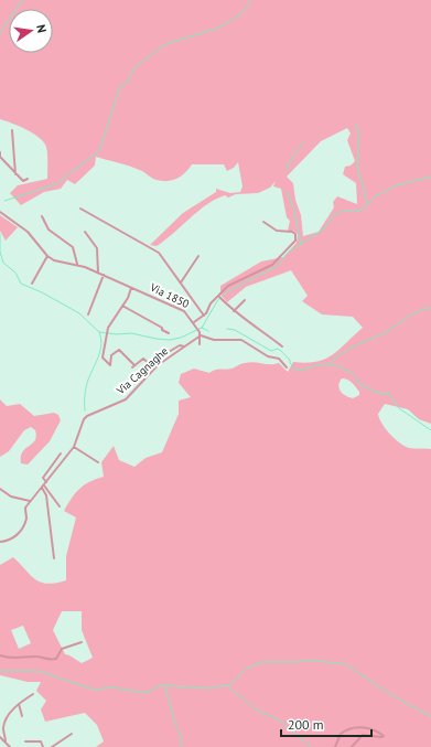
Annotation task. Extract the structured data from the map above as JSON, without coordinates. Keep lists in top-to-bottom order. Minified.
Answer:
{"streets":{"street":["Via 1850","Via Cagnaghe"]},"crossings":[["Via 1850","Via Cagnaghe"]],"scale_bar":"200 m","north":"right"}
